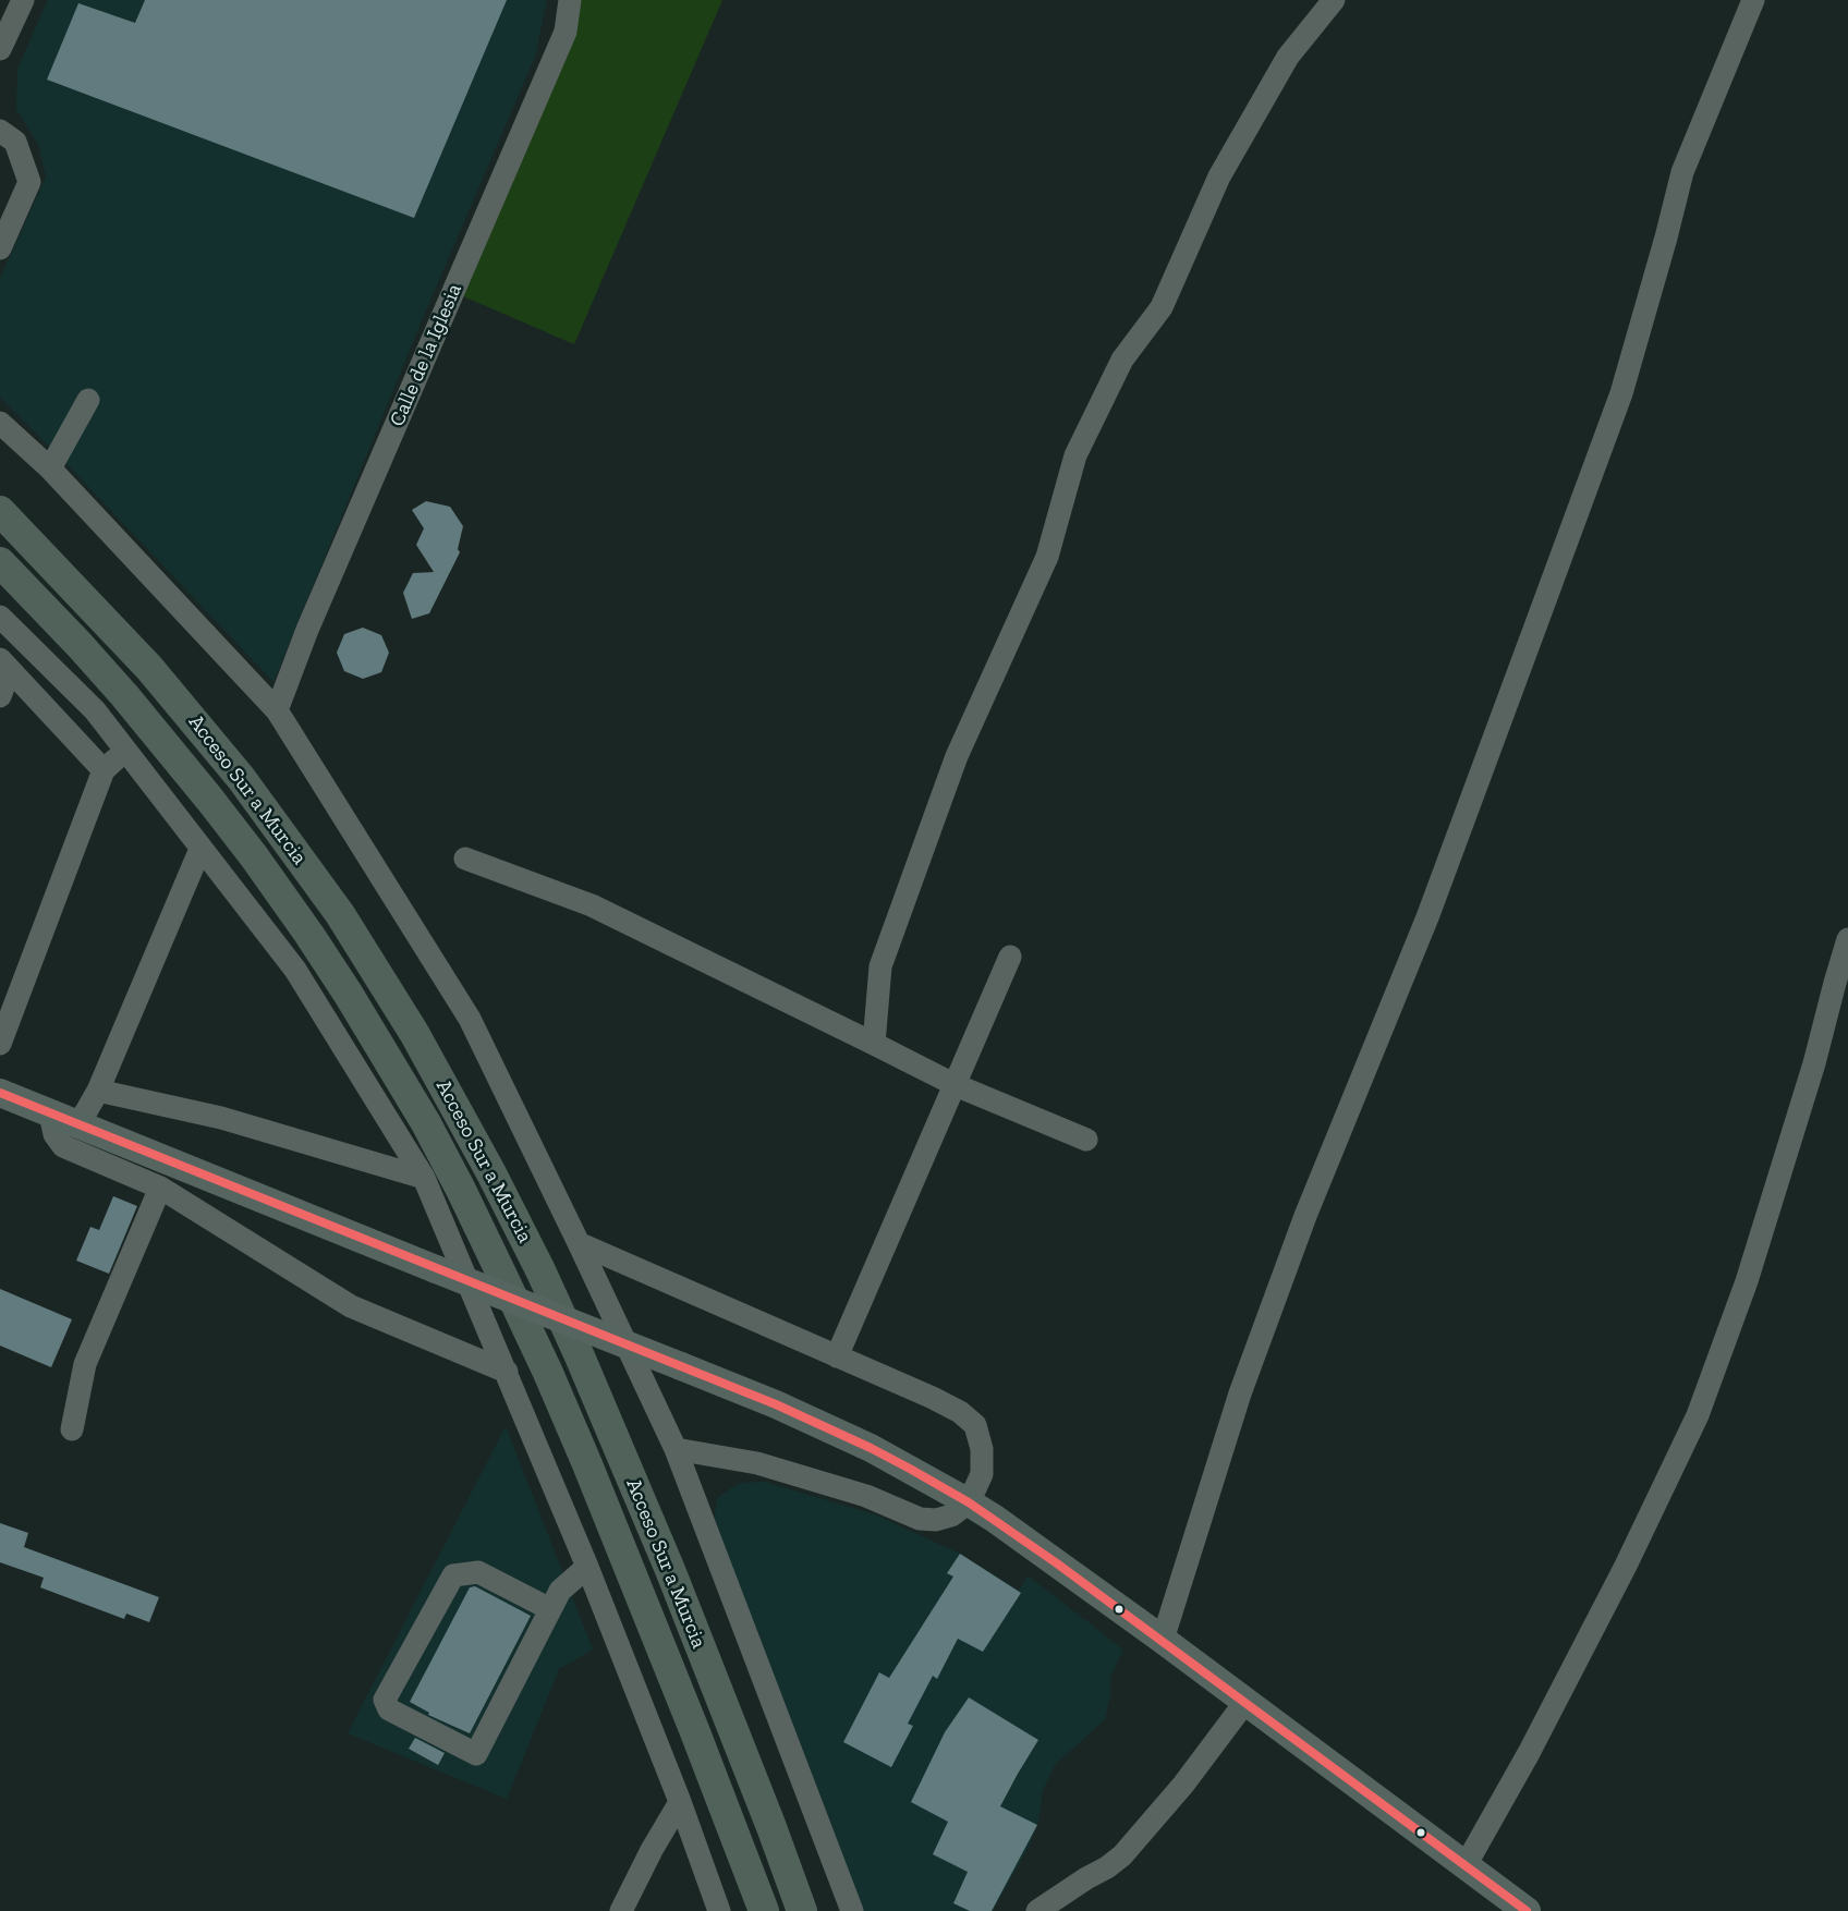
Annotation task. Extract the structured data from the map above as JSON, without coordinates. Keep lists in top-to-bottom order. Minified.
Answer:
{"streets":{"highway":["Acceso Sur a Murcia"],"street":["Calle de la Iglesia"]}}
